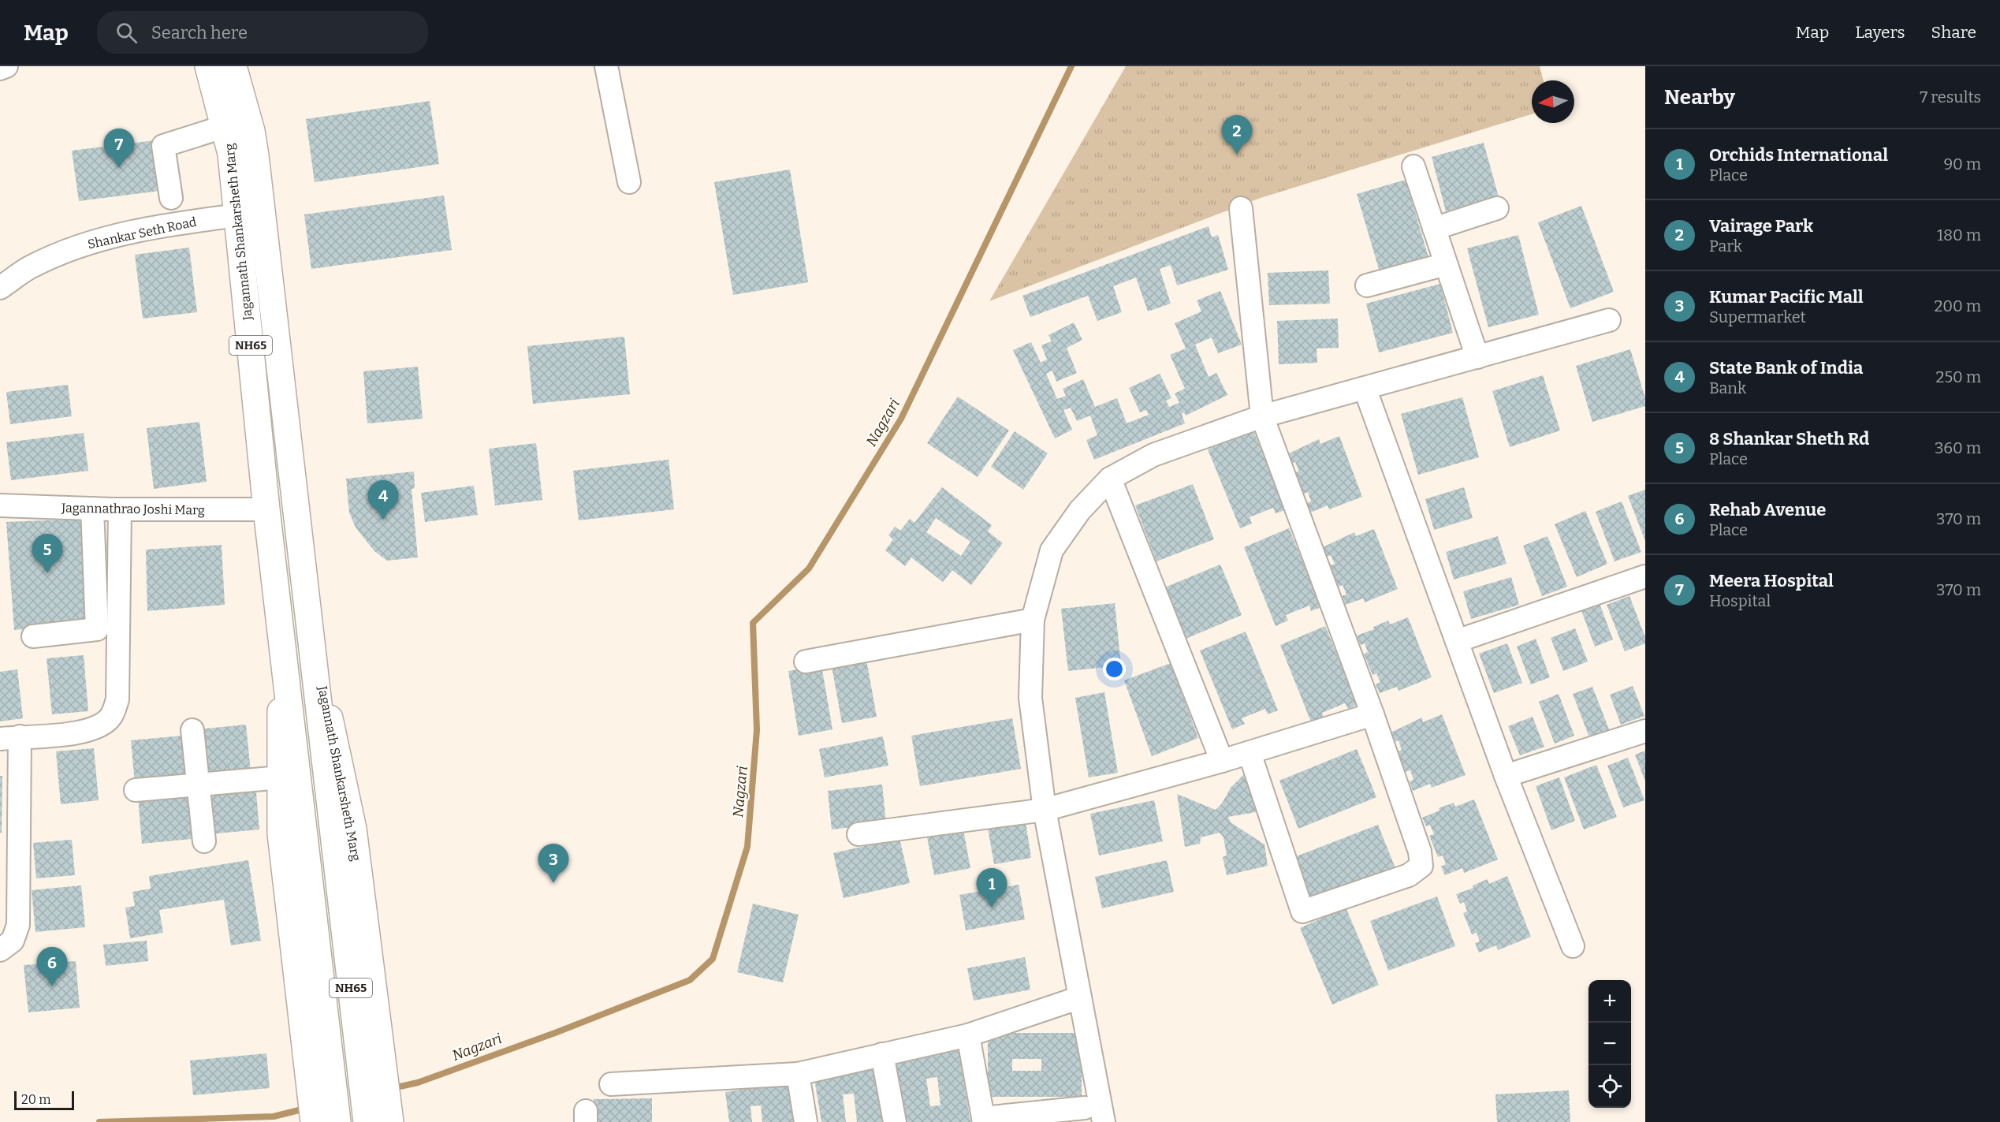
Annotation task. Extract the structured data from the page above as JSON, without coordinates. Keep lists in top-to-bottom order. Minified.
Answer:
{"streets":{"main road":["Jagannath Shankarsheth Marg","NH65"],"street":["Shankar Seth Road","Jagannathrao Joshi Marg"]},"crossings":[["Jagannath Shankarsheth Marg","Shankar Seth Road"],["Jagannath Shankarsheth Marg","Jagannathrao Joshi Marg"]],"water":["Nagzari"],"scale_bar":"20 m","north":"left","page":{"header":"Map","search":"Search here","nav":["Map","Layers","Share"],"heading":["Nearby","7 results"],"pins":["2","7","4","5","3","1","6"],"list":[{"mark":"1","name":"Orchids International","note":"Place","value":"90 m"},{"mark":"2","name":"Vairage Park","note":"Park","value":"180 m"},{"mark":"3","name":"Kumar Pacific Mall","note":"Supermarket","value":"200 m"},{"mark":"4","name":"State Bank of India","note":"Bank","value":"250 m"},{"mark":"5","name":"8 Shankar Sheth Rd","note":"Place","value":"360 m"},{"mark":"6","name":"Rehab Avenue","note":"Place","value":"370 m"},{"mark":"7","name":"Meera Hospital","note":"Hospital","value":"370 m"}],"map_buttons":["+","−"],"scale":"20 m"}}
